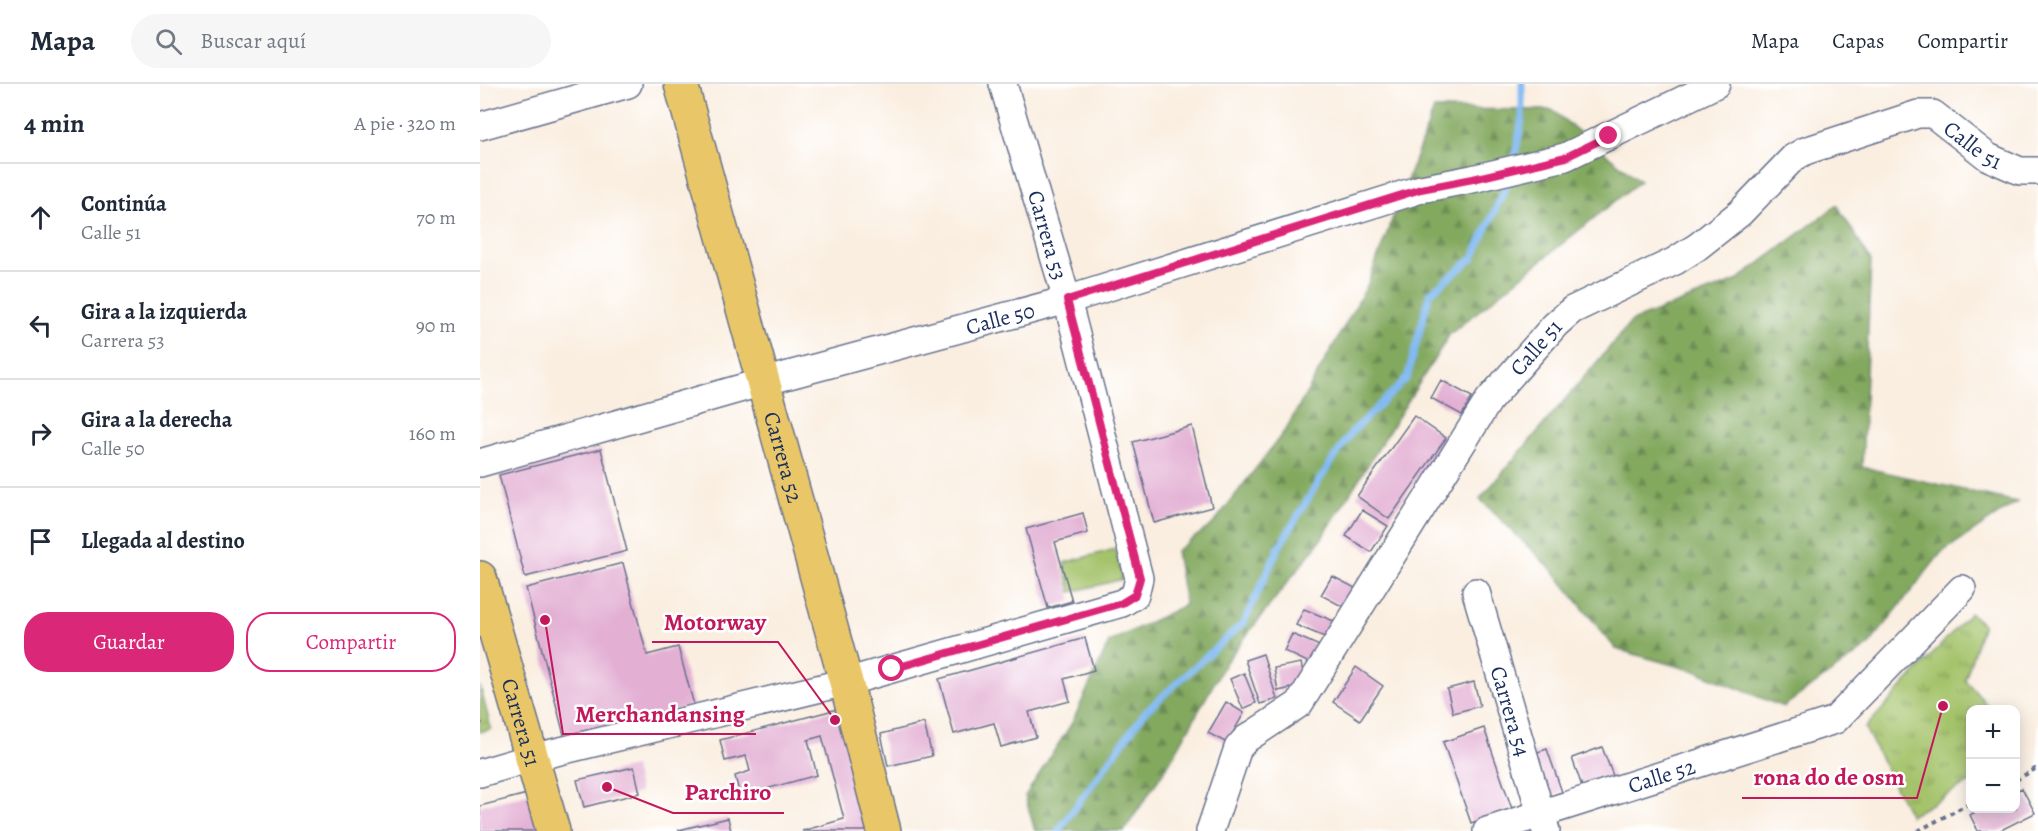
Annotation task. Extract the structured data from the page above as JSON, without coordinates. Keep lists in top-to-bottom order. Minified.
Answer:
{"streets":{"main road":["Carrera 52","Carrera 51"],"street":["Calle 51","Carrera 53","Calle 50","Carrera 54","Calle 52"]},"crossings":[["Carrera 53","Calle 50"],["Carrera 53","Carrera 52"],["Calle 50","Carrera 52"],["Carrera 54","Calle 52"]],"places":["Merchandansing","rona do de osm","Motorway","Parchiro"],"page":{"header":"Mapa","search":"Buscar aquí","nav":["Mapa","Capas","Compartir"],"heading":["4 min","A pie · 320 m"],"list":[["Continúa","Calle 51","70 m"],["Gira a la izquierda","Carrera 53","90 m"],["Gira a la derecha","Calle 50","160 m"],"Llegada al destino"],"buttons":["Guardar","Compartir"],"map_buttons":["+","−"]}}
